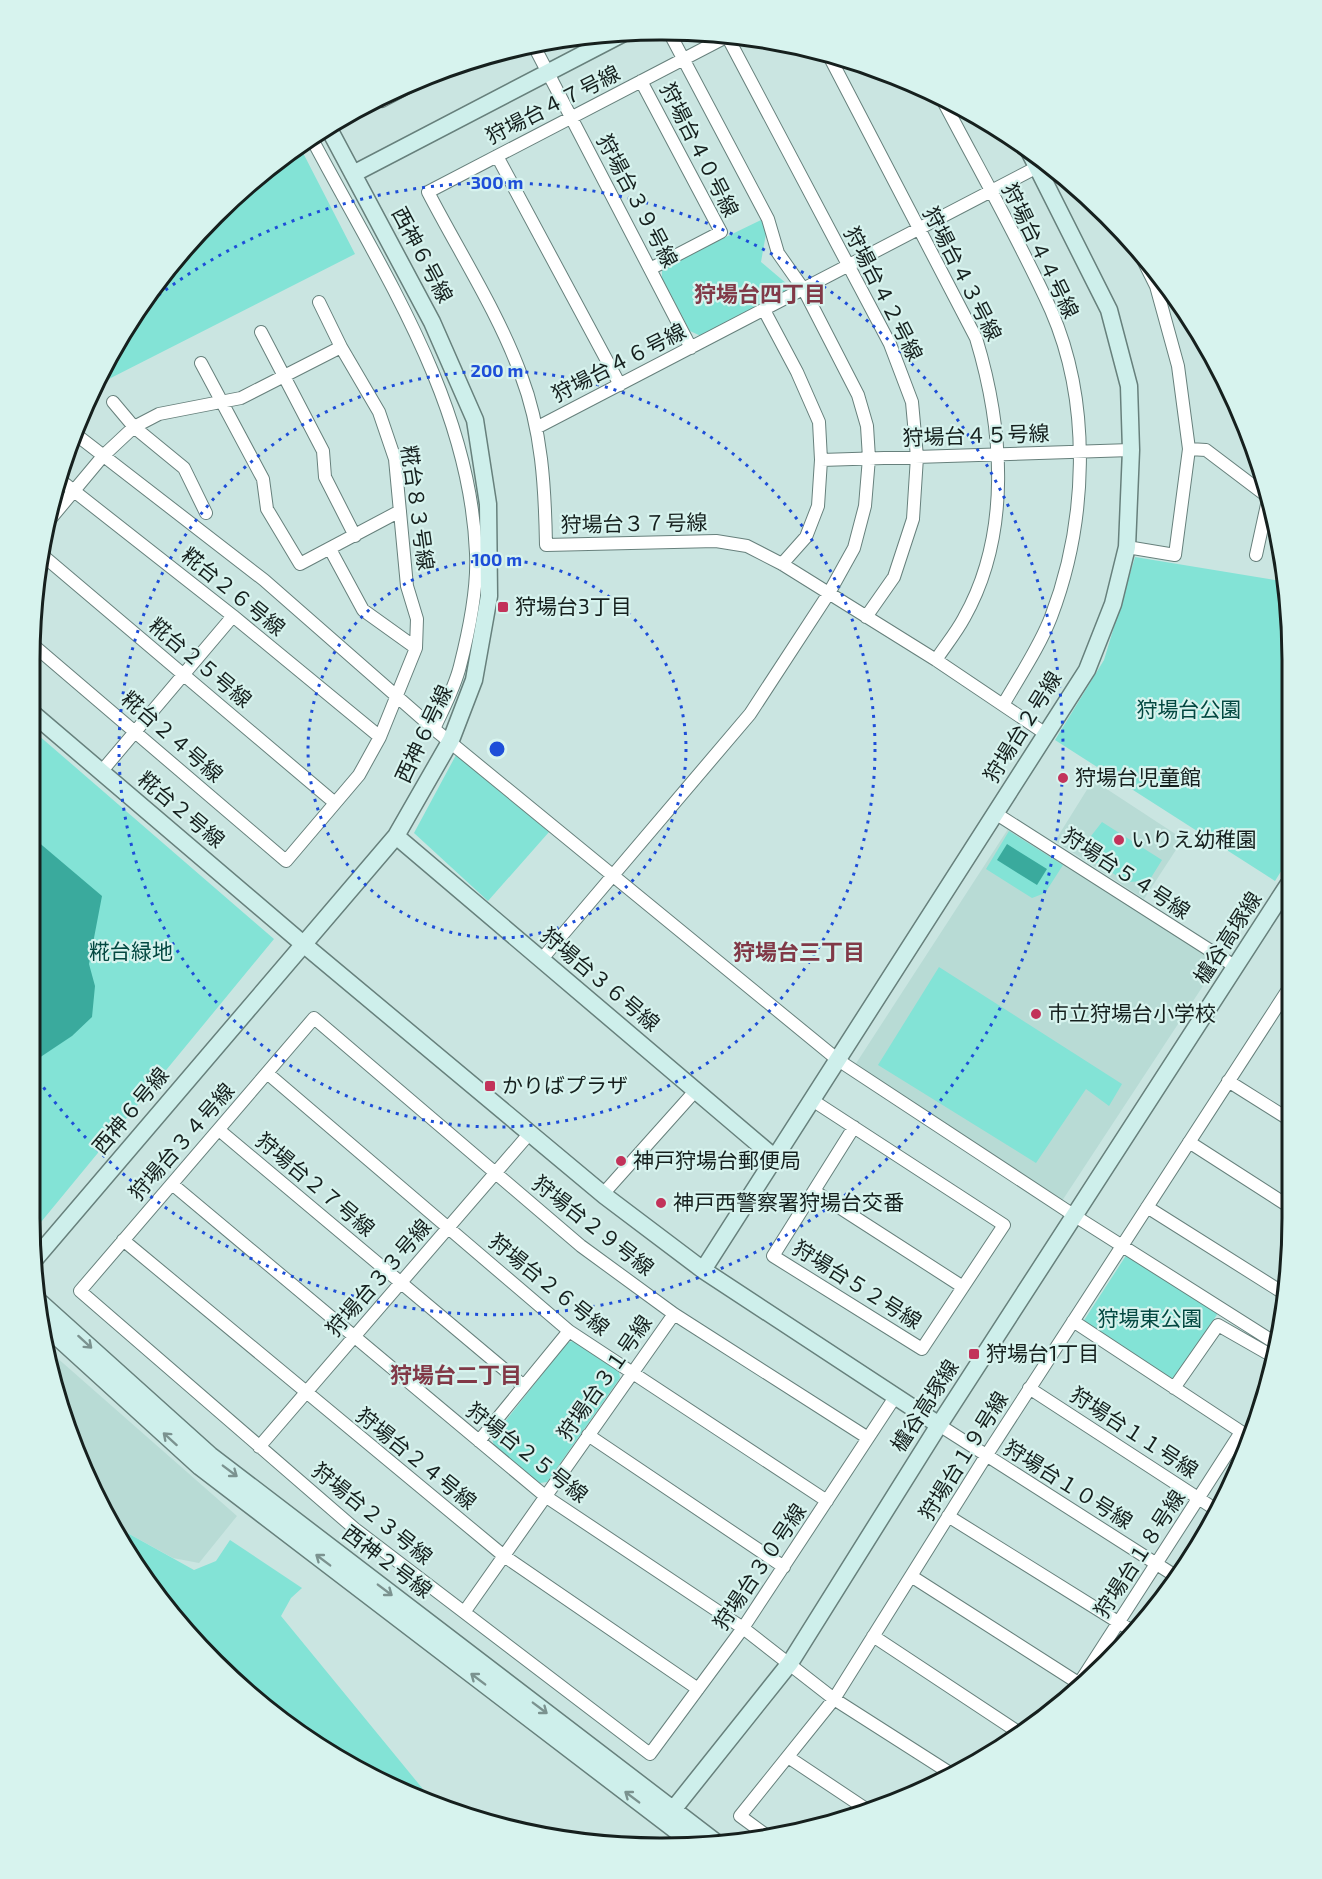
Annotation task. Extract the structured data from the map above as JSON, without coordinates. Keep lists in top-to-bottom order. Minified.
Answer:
{"streets":{"street":["狩場台４７号線","狩場台４０号線","狩場台３９号線","狩場台４４号線","西神６号線","狩場台４３号線","狩場台４２号線","狩場台４６号線","狩場台４５号線","糀台８３号線","狩場台３７号線","糀台２６号線","糀台２５号線","狩場台２号線","糀台２４号線","糀台２号線","狩場台５４号線","櫨谷高塚線","狩場台３６号線","狩場台３４号線","狩場台２７号線","狩場台２９号線","狩場台３３号線","狩場台２６号線","狩場台５２号線","狩場台３１号線","狩場台１１号線","狩場台２５号線","狩場台１９号線","狩場台２４号線","狩場台１０号線","狩場台２３号線","狩場台１８号線","西神２号線","狩場台３０号線"]},"crossings":[["狩場台４７号線","狩場台４０号線"],["狩場台４７号線","狩場台３９号線"],["狩場台４７号線","狩場台３７号線"],["狩場台４０号線","狩場台３９号線"],["狩場台３９号線","狩場台４６号線"],["狩場台４４号線","狩場台４６号線"],["狩場台４４号線","狩場台４５号線"],["狩場台４４号線","狩場台３７号線"],["西神６号線","糀台２号線"],["西神６号線","狩場台３６号線"],["狩場台４３号線","狩場台４６号線"],["狩場台４３号線","狩場台４５号線"],["狩場台４３号線","狩場台３７号線"],["狩場台４２号線","狩場台４６号線"],["狩場台４２号線","狩場台４５号線"],["狩場台４２号線","狩場台３７号線"],["狩場台４６号線","狩場台３７号線"],["狩場台４５号線","狩場台２号線"],["糀台８３号線","糀台２６号線"],["糀台８３号線","糀台２５号線"],["糀台８３号線","糀台２４号線"],["狩場台３７号線","狩場台２号線"],["狩場台２号線","糀台２号線"],["狩場台２号線","狩場台５４号線"],["狩場台２号線","狩場台３６号線"],["狩場台２号線","狩場台５２号線"],["糀台２号線","櫨谷高塚線"],["糀台２号線","狩場台３３号線"],["糀台２号線","狩場台１０号線"],["糀台２号線","狩場台３０号線"],["狩場台５４号線","櫨谷高塚線"],["櫨谷高塚線","狩場台２５号線"],["櫨谷高塚線","狩場台１０号線"],["櫨谷高塚線","西神２号線"],["狩場台３４号線","狩場台２７号線"],["狩場台３４号線","狩場台２９号線"],["狩場台３４号線","狩場台２６号線"],["狩場台３４号線","狩場台２５号線"],["狩場台３４号線","狩場台２４号線"],["狩場台３４号線","狩場台２３号線"],["狩場台２７号線","狩場台３３号線"],["狩場台２９号線","狩場台３３号線"],["狩場台２９号線","狩場台３１号線"],["狩場台２９号線","狩場台３０号線"],["狩場台３３号線","狩場台２６号線"],["狩場台３３号線","狩場台２５号線"],["狩場台３３号線","狩場台２４号線"],["狩場台３３号線","狩場台２３号線"],["狩場台２６号線","狩場台３１号線"],["狩場台２６号線","狩場台３０号線"],["狩場台３１号線","狩場台２５号線"],["狩場台３１号線","狩場台２４号線"],["狩場台３１号線","狩場台２３号線"],["狩場台１１号線","狩場台１９号線"],["狩場台１１号線","狩場台１８号線"],["狩場台２５号線","狩場台１９号線"],["狩場台２５号線","狩場台３０号線"],["狩場台１９号線","狩場台１０号線"],["狩場台２４号線","狩場台３０号線"],["狩場台１０号線","狩場台１８号線"],["狩場台２３号線","狩場台３０号線"]],"districts":["狩場台四丁目","狩場台三丁目","狩場台二丁目"],"parks":["狩場台公園","糀台緑地","狩場東公園"],"places":{"transit":["狩場台3丁目","かりばプラザ","狩場台1丁目"],"other":["狩場台児童館","いりえ幼稚園","市立狩場台小学校","神戸狩場台郵便局","神戸西警察署狩場台交番"]},"rings":["300 m","200 m","100 m"]}
